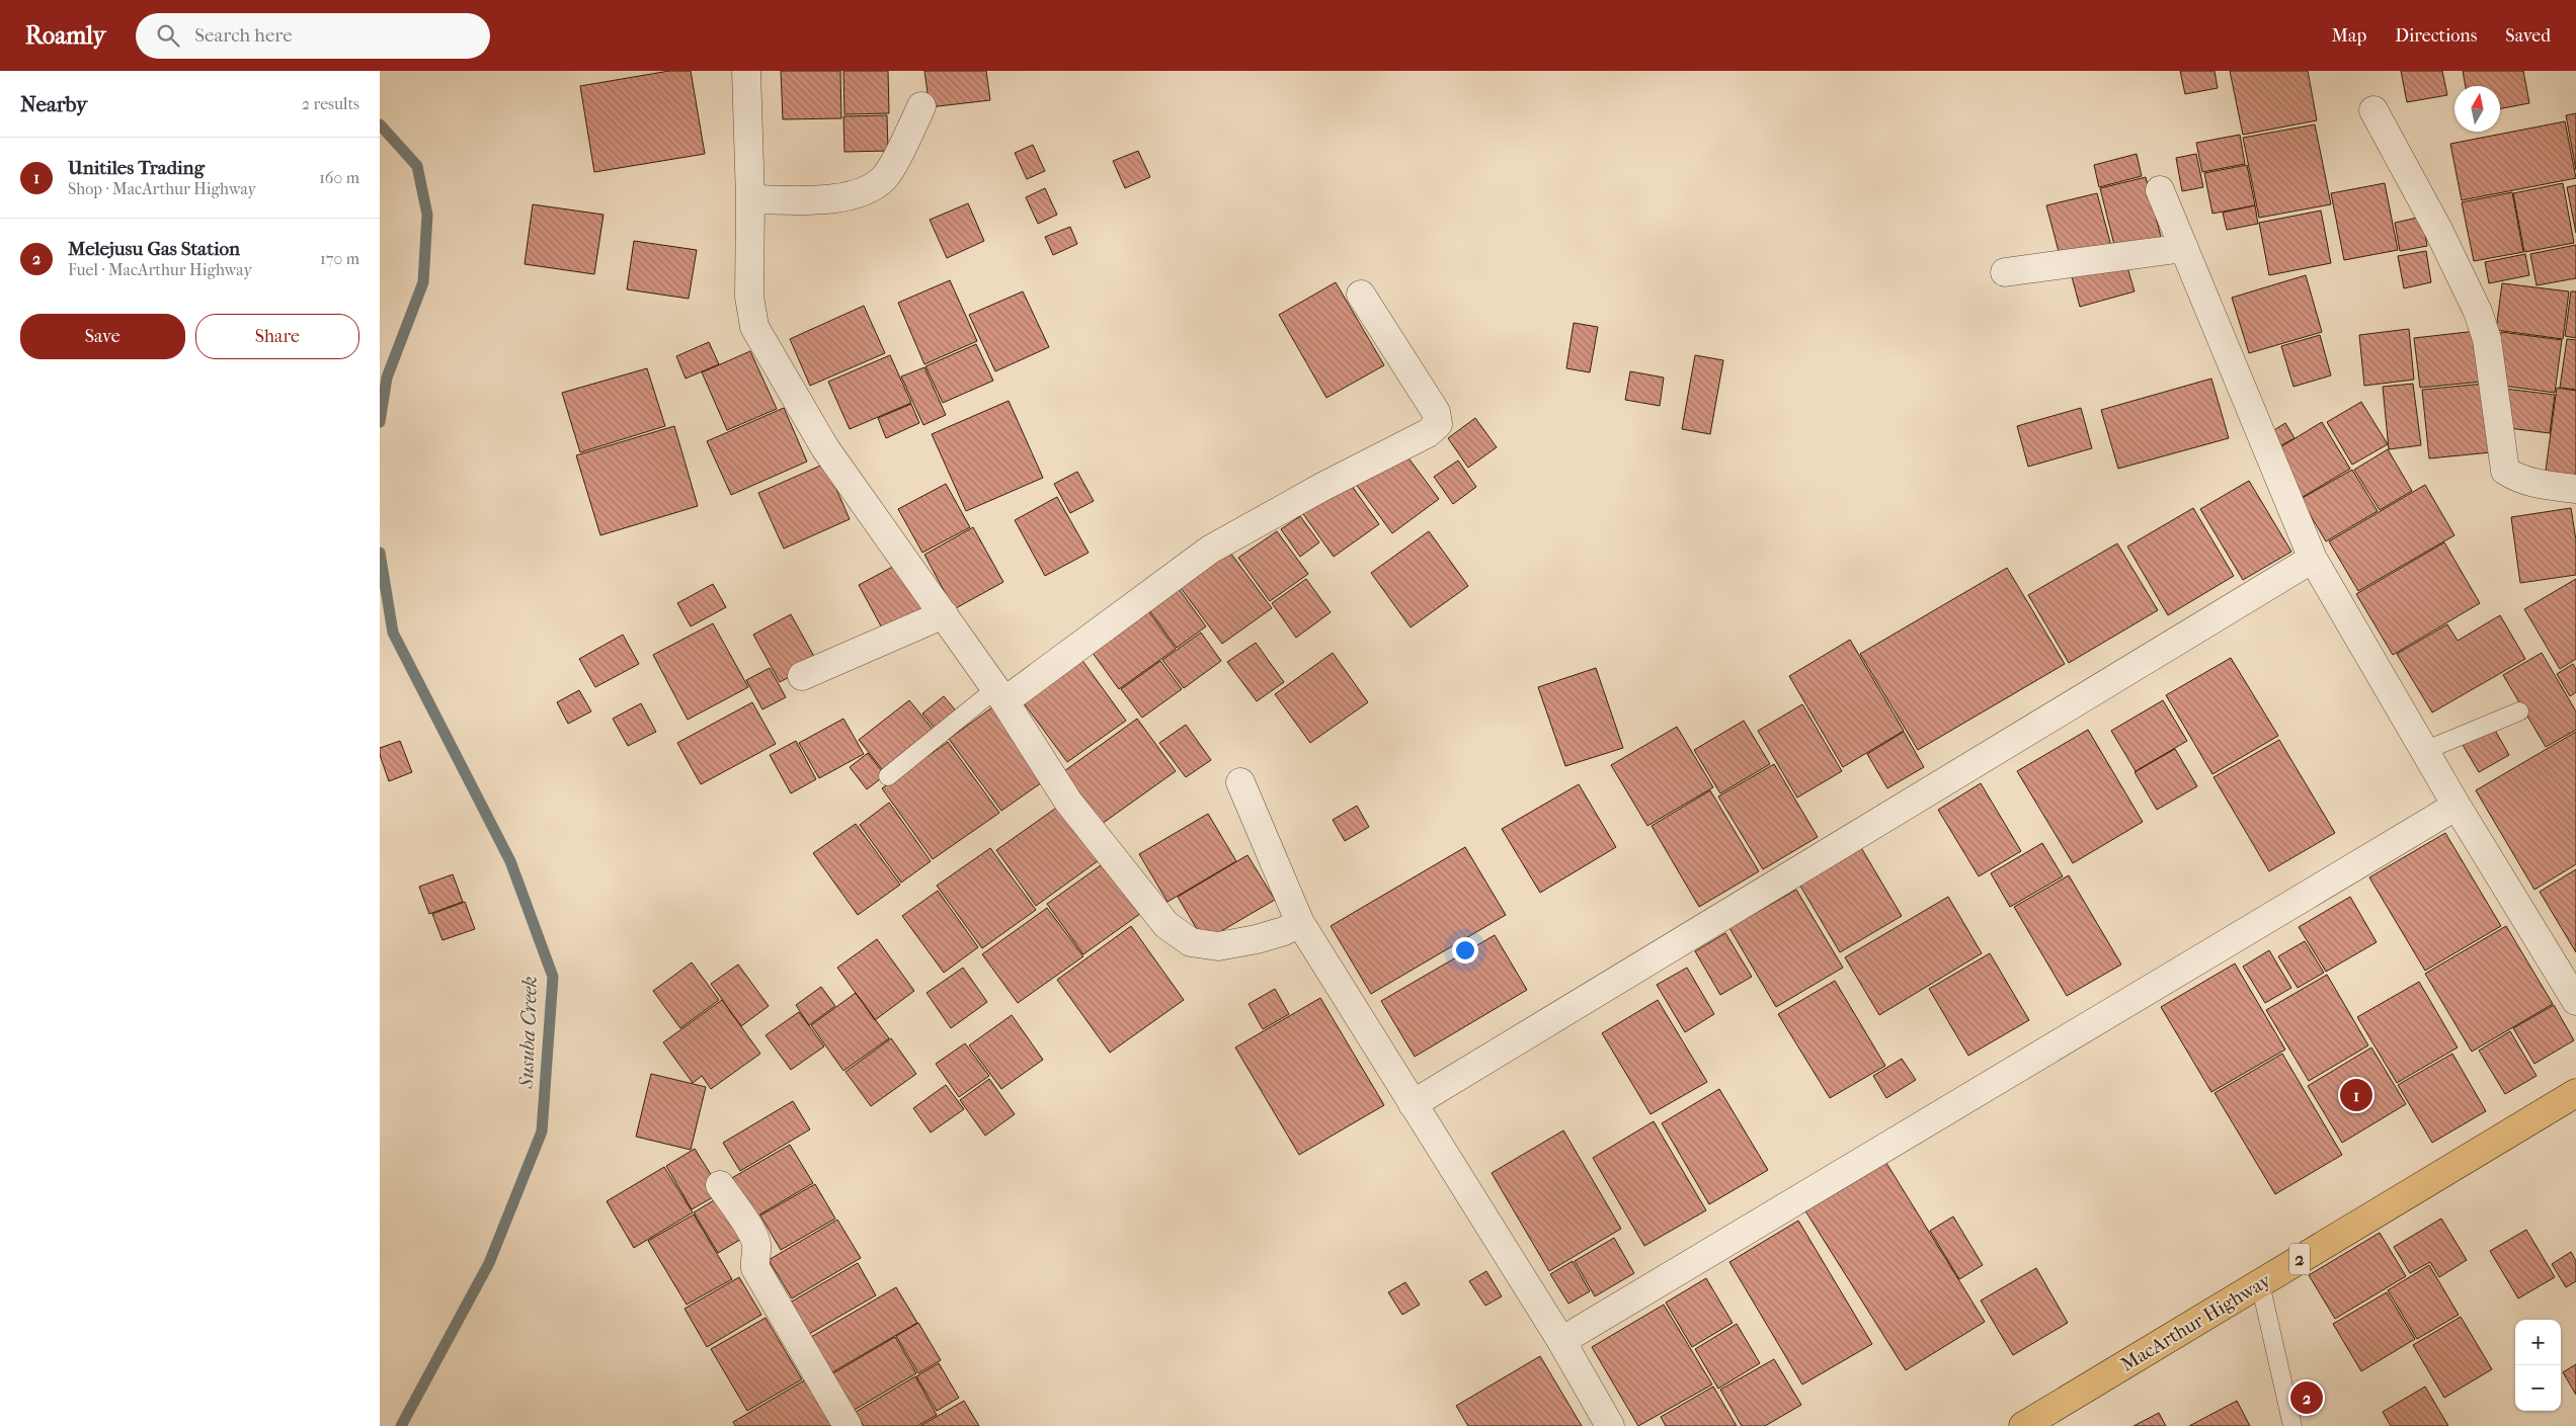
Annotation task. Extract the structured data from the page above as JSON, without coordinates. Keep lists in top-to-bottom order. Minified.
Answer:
{"streets":{"highway":["2","MacArthur Highway"]},"water":["Susuba Creek"],"north":"top","page":{"header":"Roamly","search":"Search here","nav":["Map","Directions","Saved"],"heading":["Nearby","2 results"],"list":[{"mark":"1","name":"Unitiles Trading","note":"Shop · MacArthur Highway","value":"160 m"},{"mark":"2","name":"Melejusu Gas Station","note":"Fuel · MacArthur Highway","value":"170 m"}],"buttons":["Save","Share"],"pins":["1","2"],"map_buttons":["+","−"]}}
